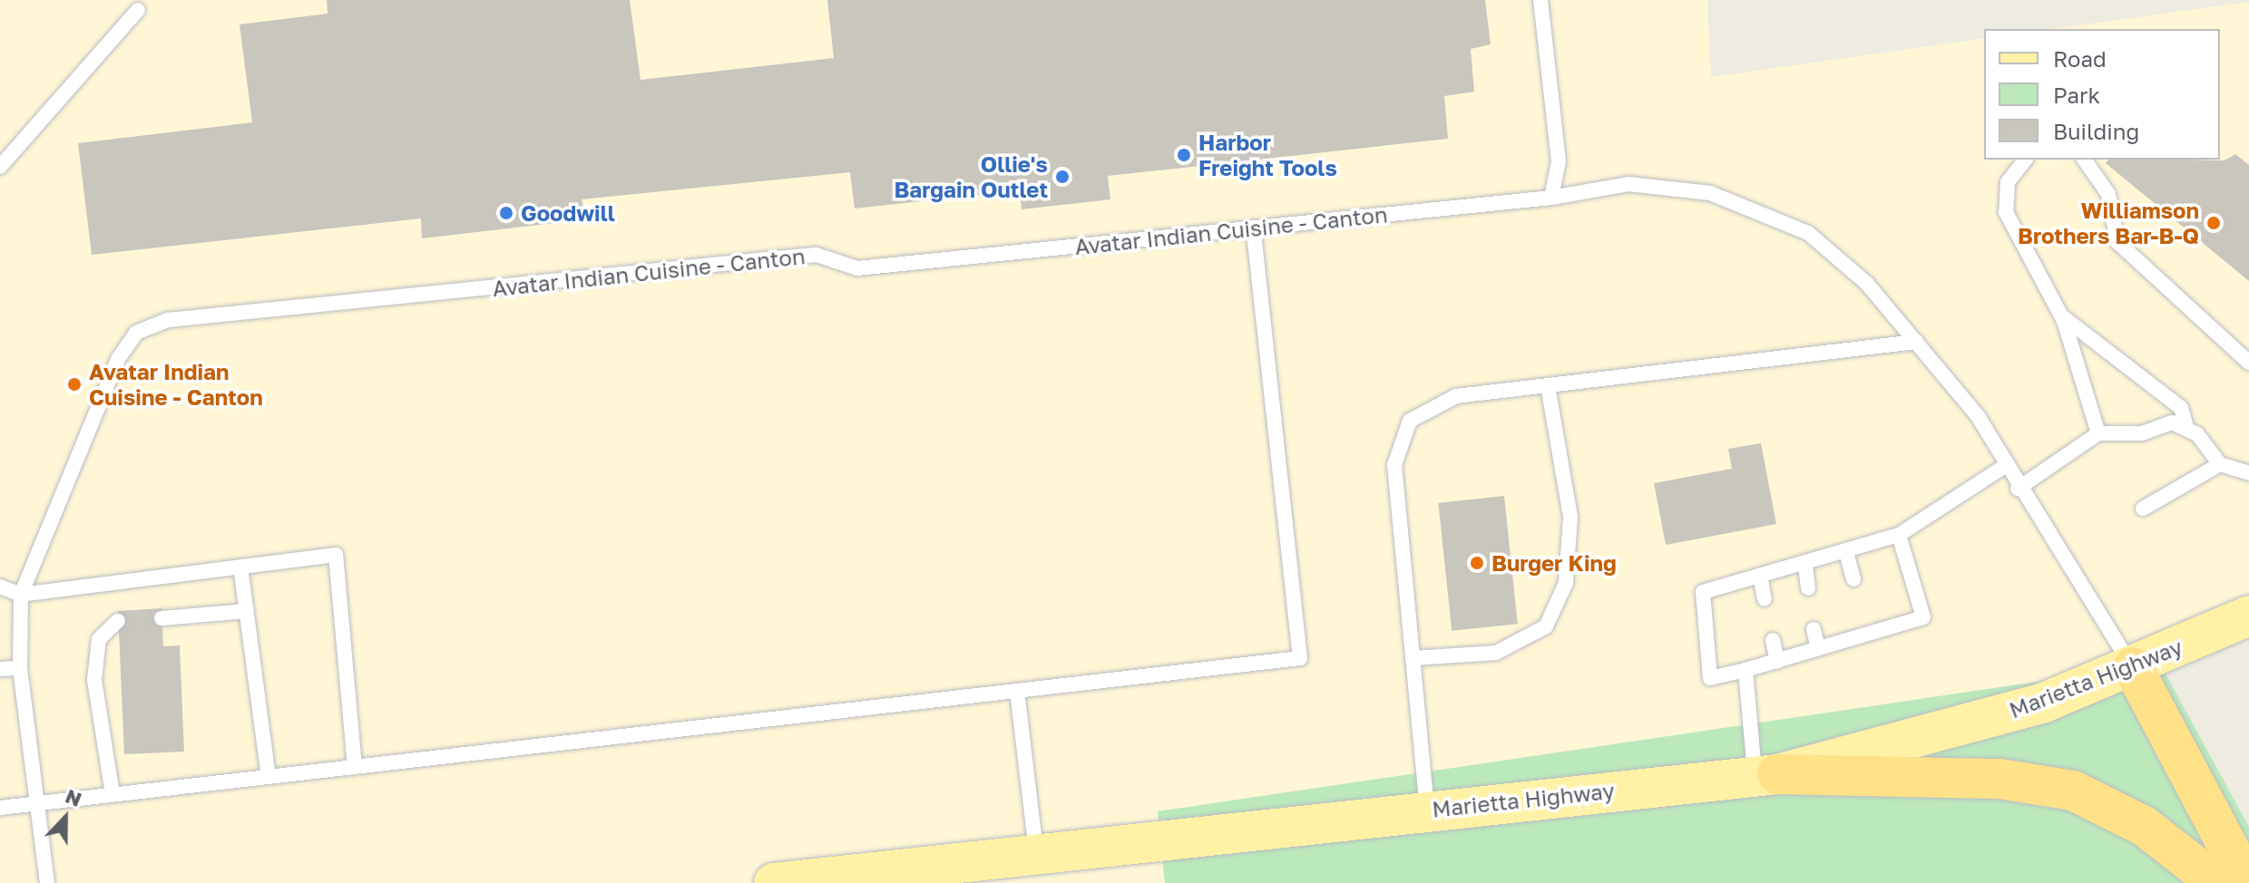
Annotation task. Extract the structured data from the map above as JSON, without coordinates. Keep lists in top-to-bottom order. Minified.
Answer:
{"streets":{"main road":["Marietta Highway"],"lane":["Avatar Indian Cuisine - Canton"]},"crossings":[["Avatar Indian Cuisine - Canton","Marietta Highway"]],"places":["Harbor Freight Tools","Ollie's Bargain Outlet","Goodwill","Williamson Brothers Bar-B-Q","Avatar Indian Cuisine - Canton","Burger King"],"legend":["Road","Park","Building"],"north":"top"}
